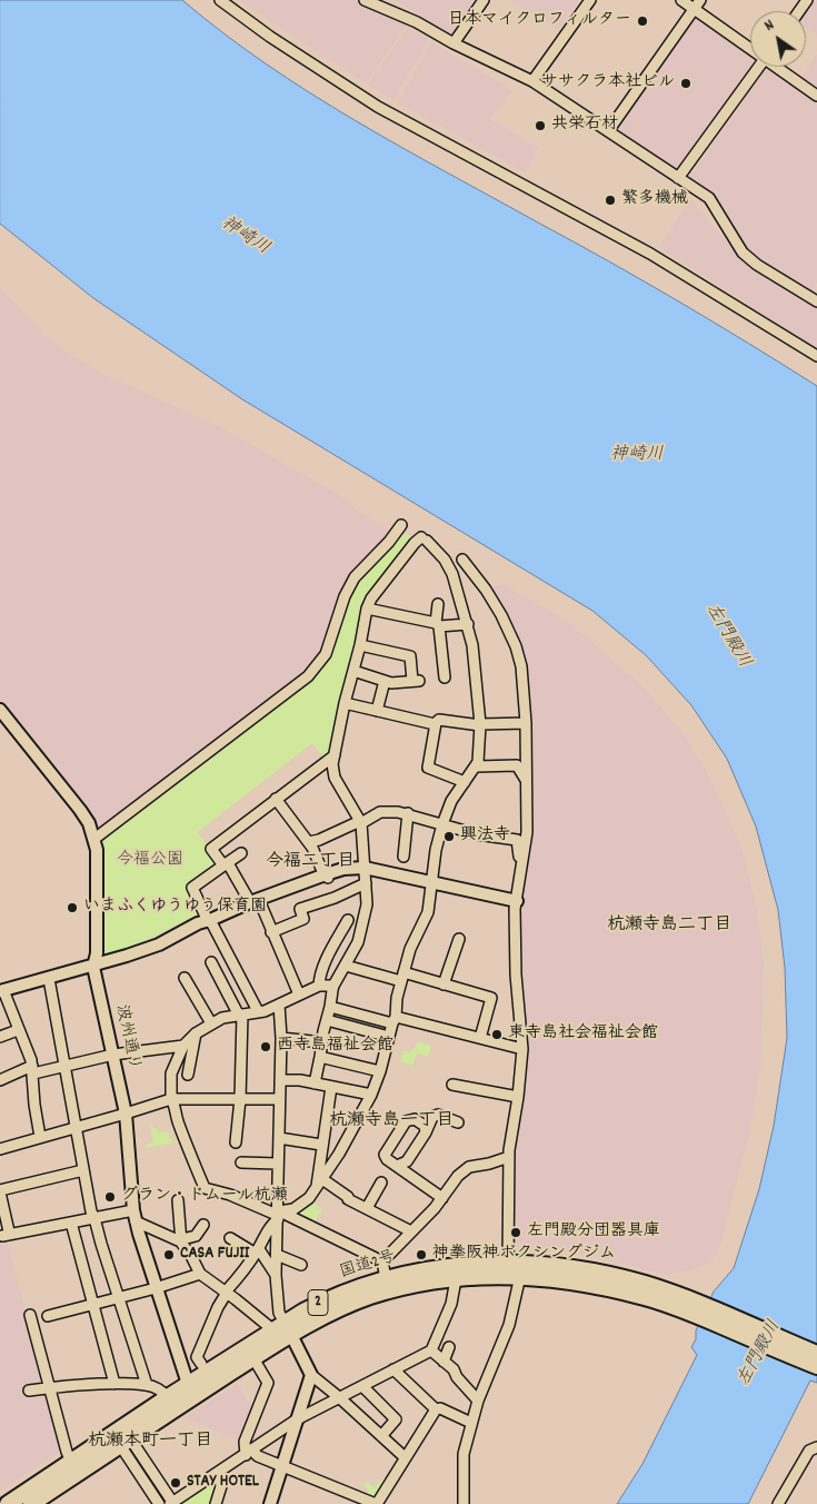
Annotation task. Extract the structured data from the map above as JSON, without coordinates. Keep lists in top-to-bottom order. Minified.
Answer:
{"streets":{"highway":["国道2号","2"],"street":["波州通り"]},"crossings":[["波州通り","国道2号"]],"districts":["今福二丁目","杭瀬寺島二丁目","杭瀬寺島一丁目","杭瀬本町一丁目"],"water":["神崎川","左門殿川"],"parks":["今福公園"],"places":["日本マイクロフィルター","ササクラ本社ビル","共栄石材","繁多機械","興法寺","いまふくゆうゆう保育園","東寺島社会福祉会館","西寺島福祉会館","グラン・ドムール杭瀬","左門殿分団器具庫","CASA FUJII","神拳阪神ボクシングジム","STAY HOTEL"],"north":"top left"}
